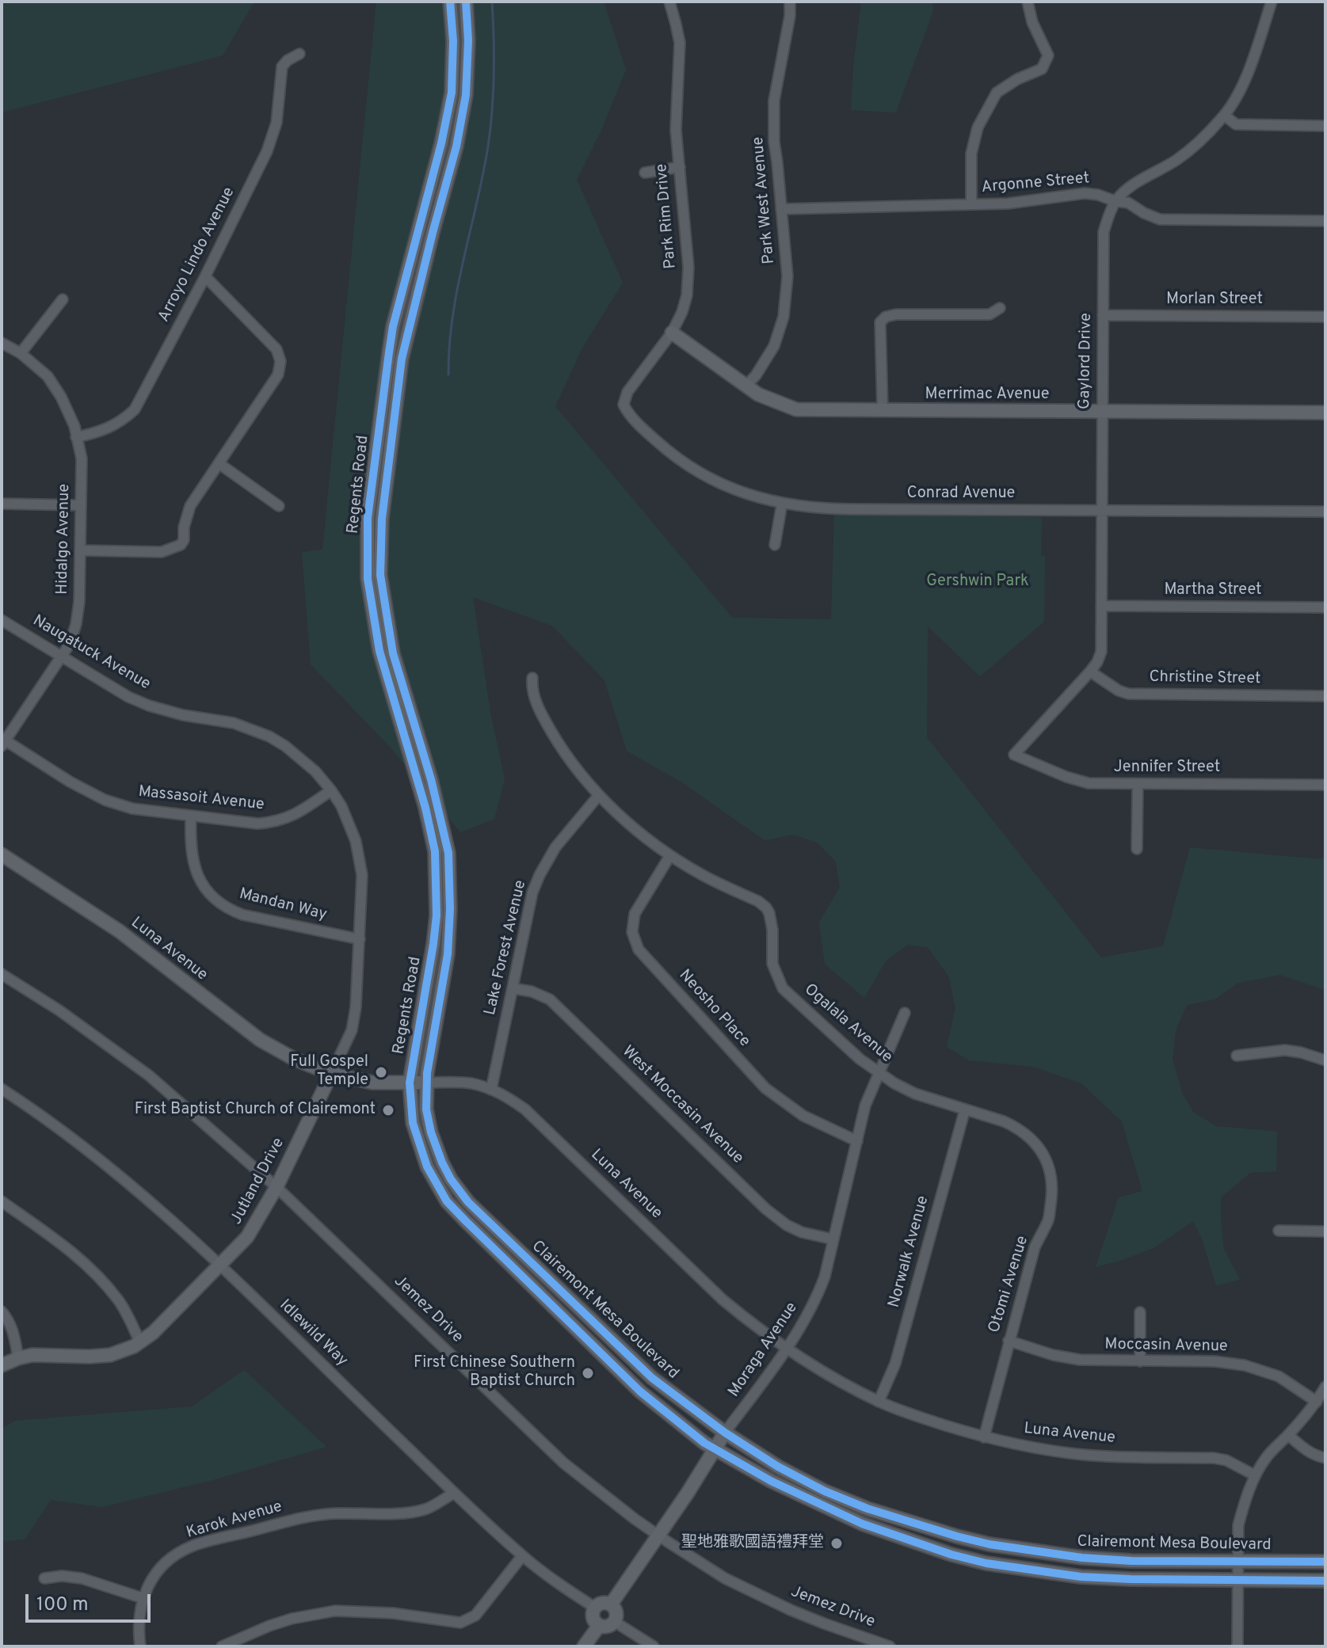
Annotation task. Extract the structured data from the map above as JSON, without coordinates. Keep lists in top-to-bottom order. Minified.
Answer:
{"streets":{"main road":["Merrimac Avenue","Regents Road","Luna Avenue","Jutland Drive","Clairemont Mesa Boulevard","Moraga Avenue"],"street":["Argonne Street","Park West Avenue","Park Rim Drive","Arroyo Lindo Avenue","Morlan Street","Gaylord Drive","Conrad Avenue","Hidalgo Avenue","Martha Street","Naugatuck Avenue","Christine Street","Jennifer Street","Massasoit Avenue","Mandan Way","Lake Forest Avenue","Neosho Place","Ogalala Avenue","West Moccasin Avenue","Norwalk Avenue","Otomi Avenue","Jemez Drive","Idlewild Way","Moccasin Avenue","Karok Avenue"]},"crossings":[["Argonne Street","Park West Avenue"],["Argonne Street","Gaylord Drive"],["Park West Avenue","Merrimac Avenue"],["Park Rim Drive","Merrimac Avenue"],["Park Rim Drive","Conrad Avenue"],["Arroyo Lindo Avenue","Hidalgo Avenue"],["Morlan Street","Gaylord Drive"],["Gaylord Drive","Merrimac Avenue"],["Gaylord Drive","Conrad Avenue"],["Gaylord Drive","Martha Street"],["Gaylord Drive","Christine Street"],["Gaylord Drive","Jennifer Street"],["Regents Road","Luna Avenue"],["Regents Road","Clairemont Mesa Boulevard"],["Hidalgo Avenue","Naugatuck Avenue"],["Hidalgo Avenue","Massasoit Avenue"],["Naugatuck Avenue","Massasoit Avenue"],["Naugatuck Avenue","Jutland Drive"],["Massasoit Avenue","Mandan Way"],["Massasoit Avenue","Jutland Drive"],["Mandan Way","Jutland Drive"],["Lake Forest Avenue","Luna Avenue"],["Lake Forest Avenue","Ogalala Avenue"],["Lake Forest Avenue","West Moccasin Avenue"],["Luna Avenue","Jutland Drive"],["Luna Avenue","Norwalk Avenue"],["Luna Avenue","Otomi Avenue"],["Luna Avenue","Clairemont Mesa Boulevard"],["Luna Avenue","Moraga Avenue"],["Neosho Place","Ogalala Avenue"],["Neosho Place","Moraga Avenue"],["Ogalala Avenue","Norwalk Avenue"],["Ogalala Avenue","Otomi Avenue"],["Ogalala Avenue","Moraga Avenue"],["West Moccasin Avenue","Moraga Avenue"],["Jutland Drive","Jemez Drive"],["Jutland Drive","Idlewild Way"],["Otomi Avenue","Moccasin Avenue"],["Jemez Drive","Moraga Avenue"],["Clairemont Mesa Boulevard","Moraga Avenue"],["Idlewild Way","Moraga Avenue"],["Idlewild Way","Karok Avenue"]],"parks":["Gershwin Park"],"places":["Full Gospel Temple","First Baptist Church of Clairemont","First Chinese Southern Baptist Church","聖地雅歌國語禮拜堂"],"scale_bar":"100 m"}
